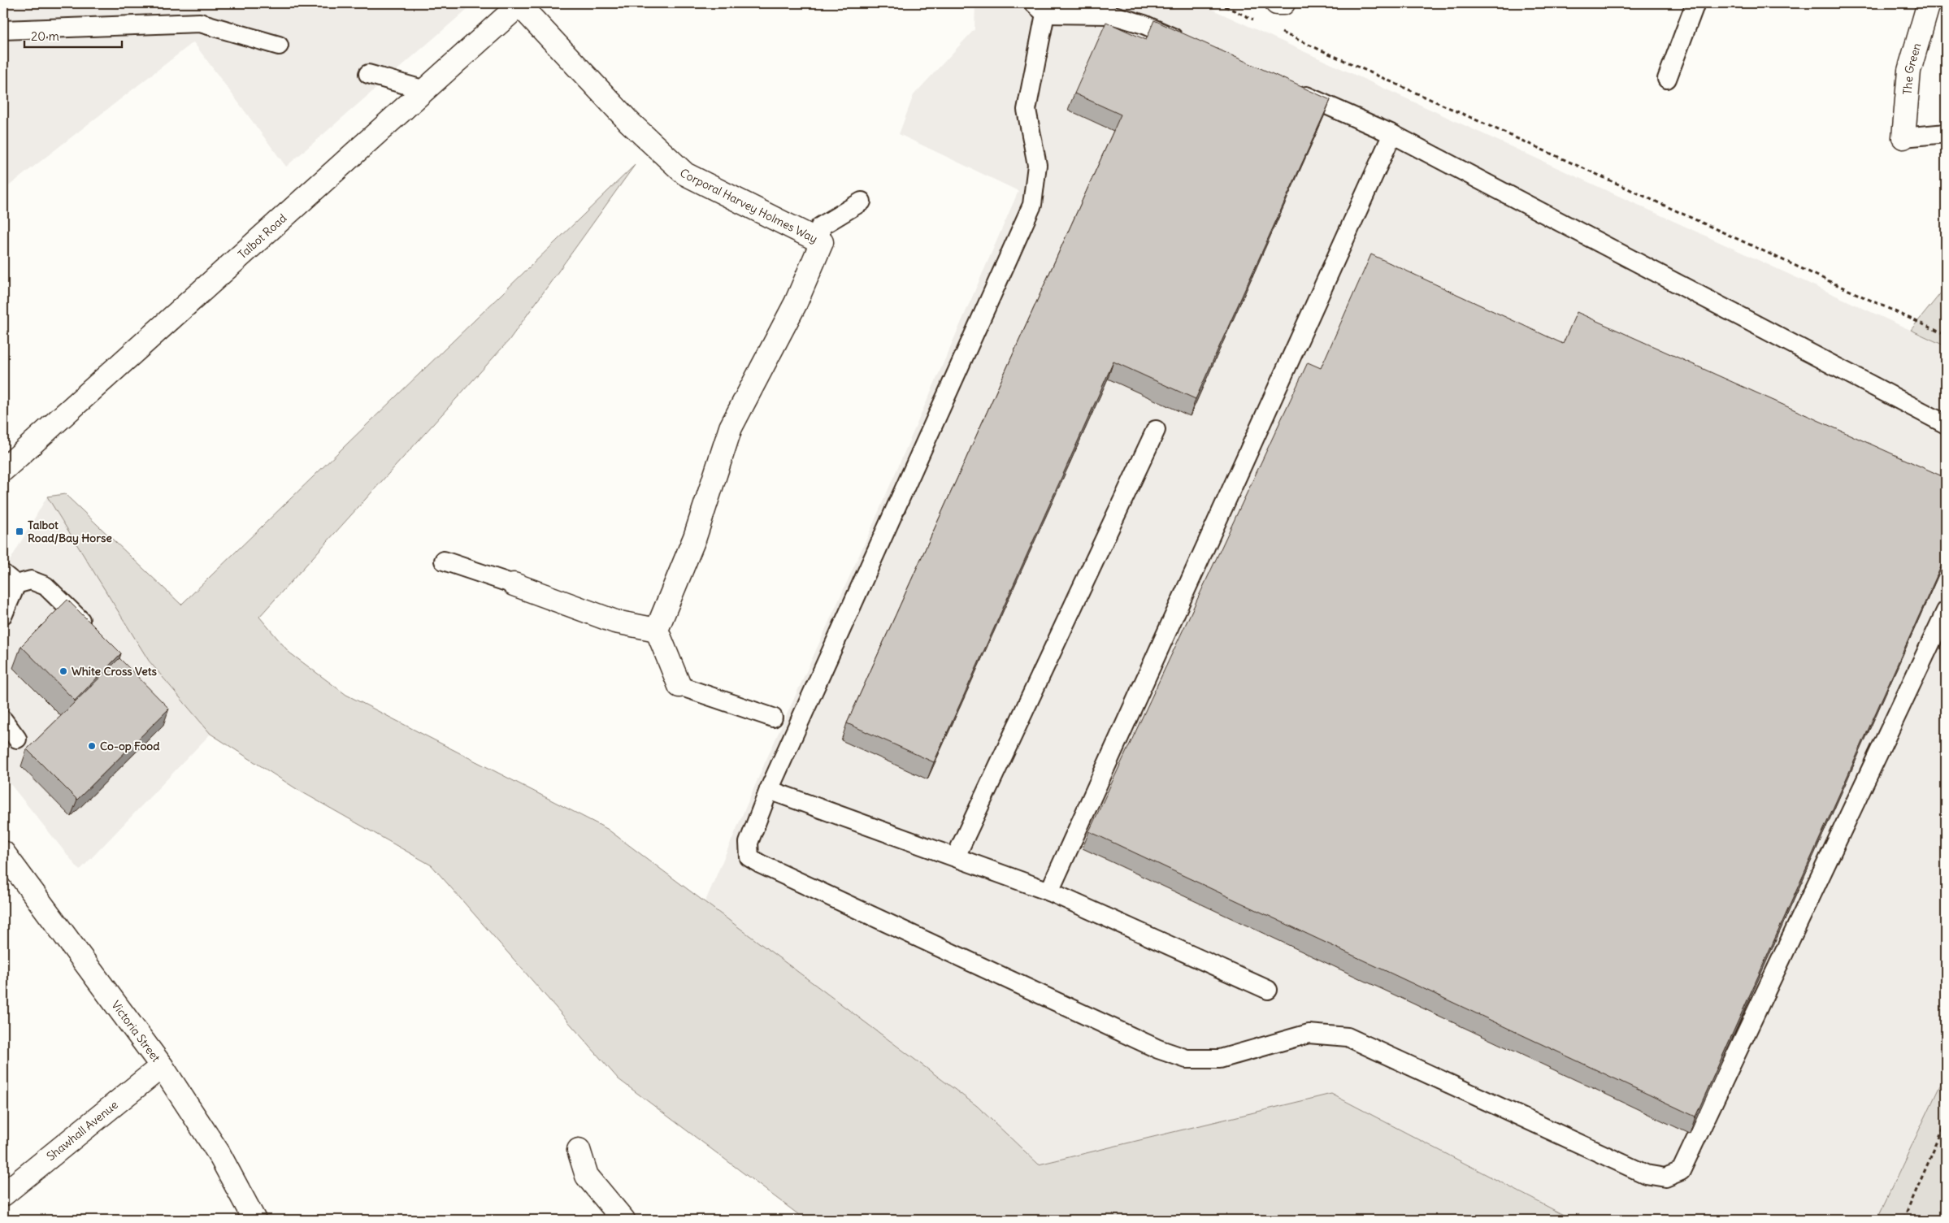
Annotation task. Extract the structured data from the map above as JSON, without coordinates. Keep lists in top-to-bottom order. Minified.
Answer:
{"streets":{"street":["The Green","Corporal Harvey Holmes Way","Talbot Road","Victoria Street","Shawhall Avenue"]},"crossings":[["Corporal Harvey Holmes Way","Talbot Road"],["Victoria Street","Shawhall Avenue"]],"places":{"transit":["Talbot Road/Bay Horse"],"other":["White Cross Vets","Co-op Food"]},"scale_bar":"20 m"}
